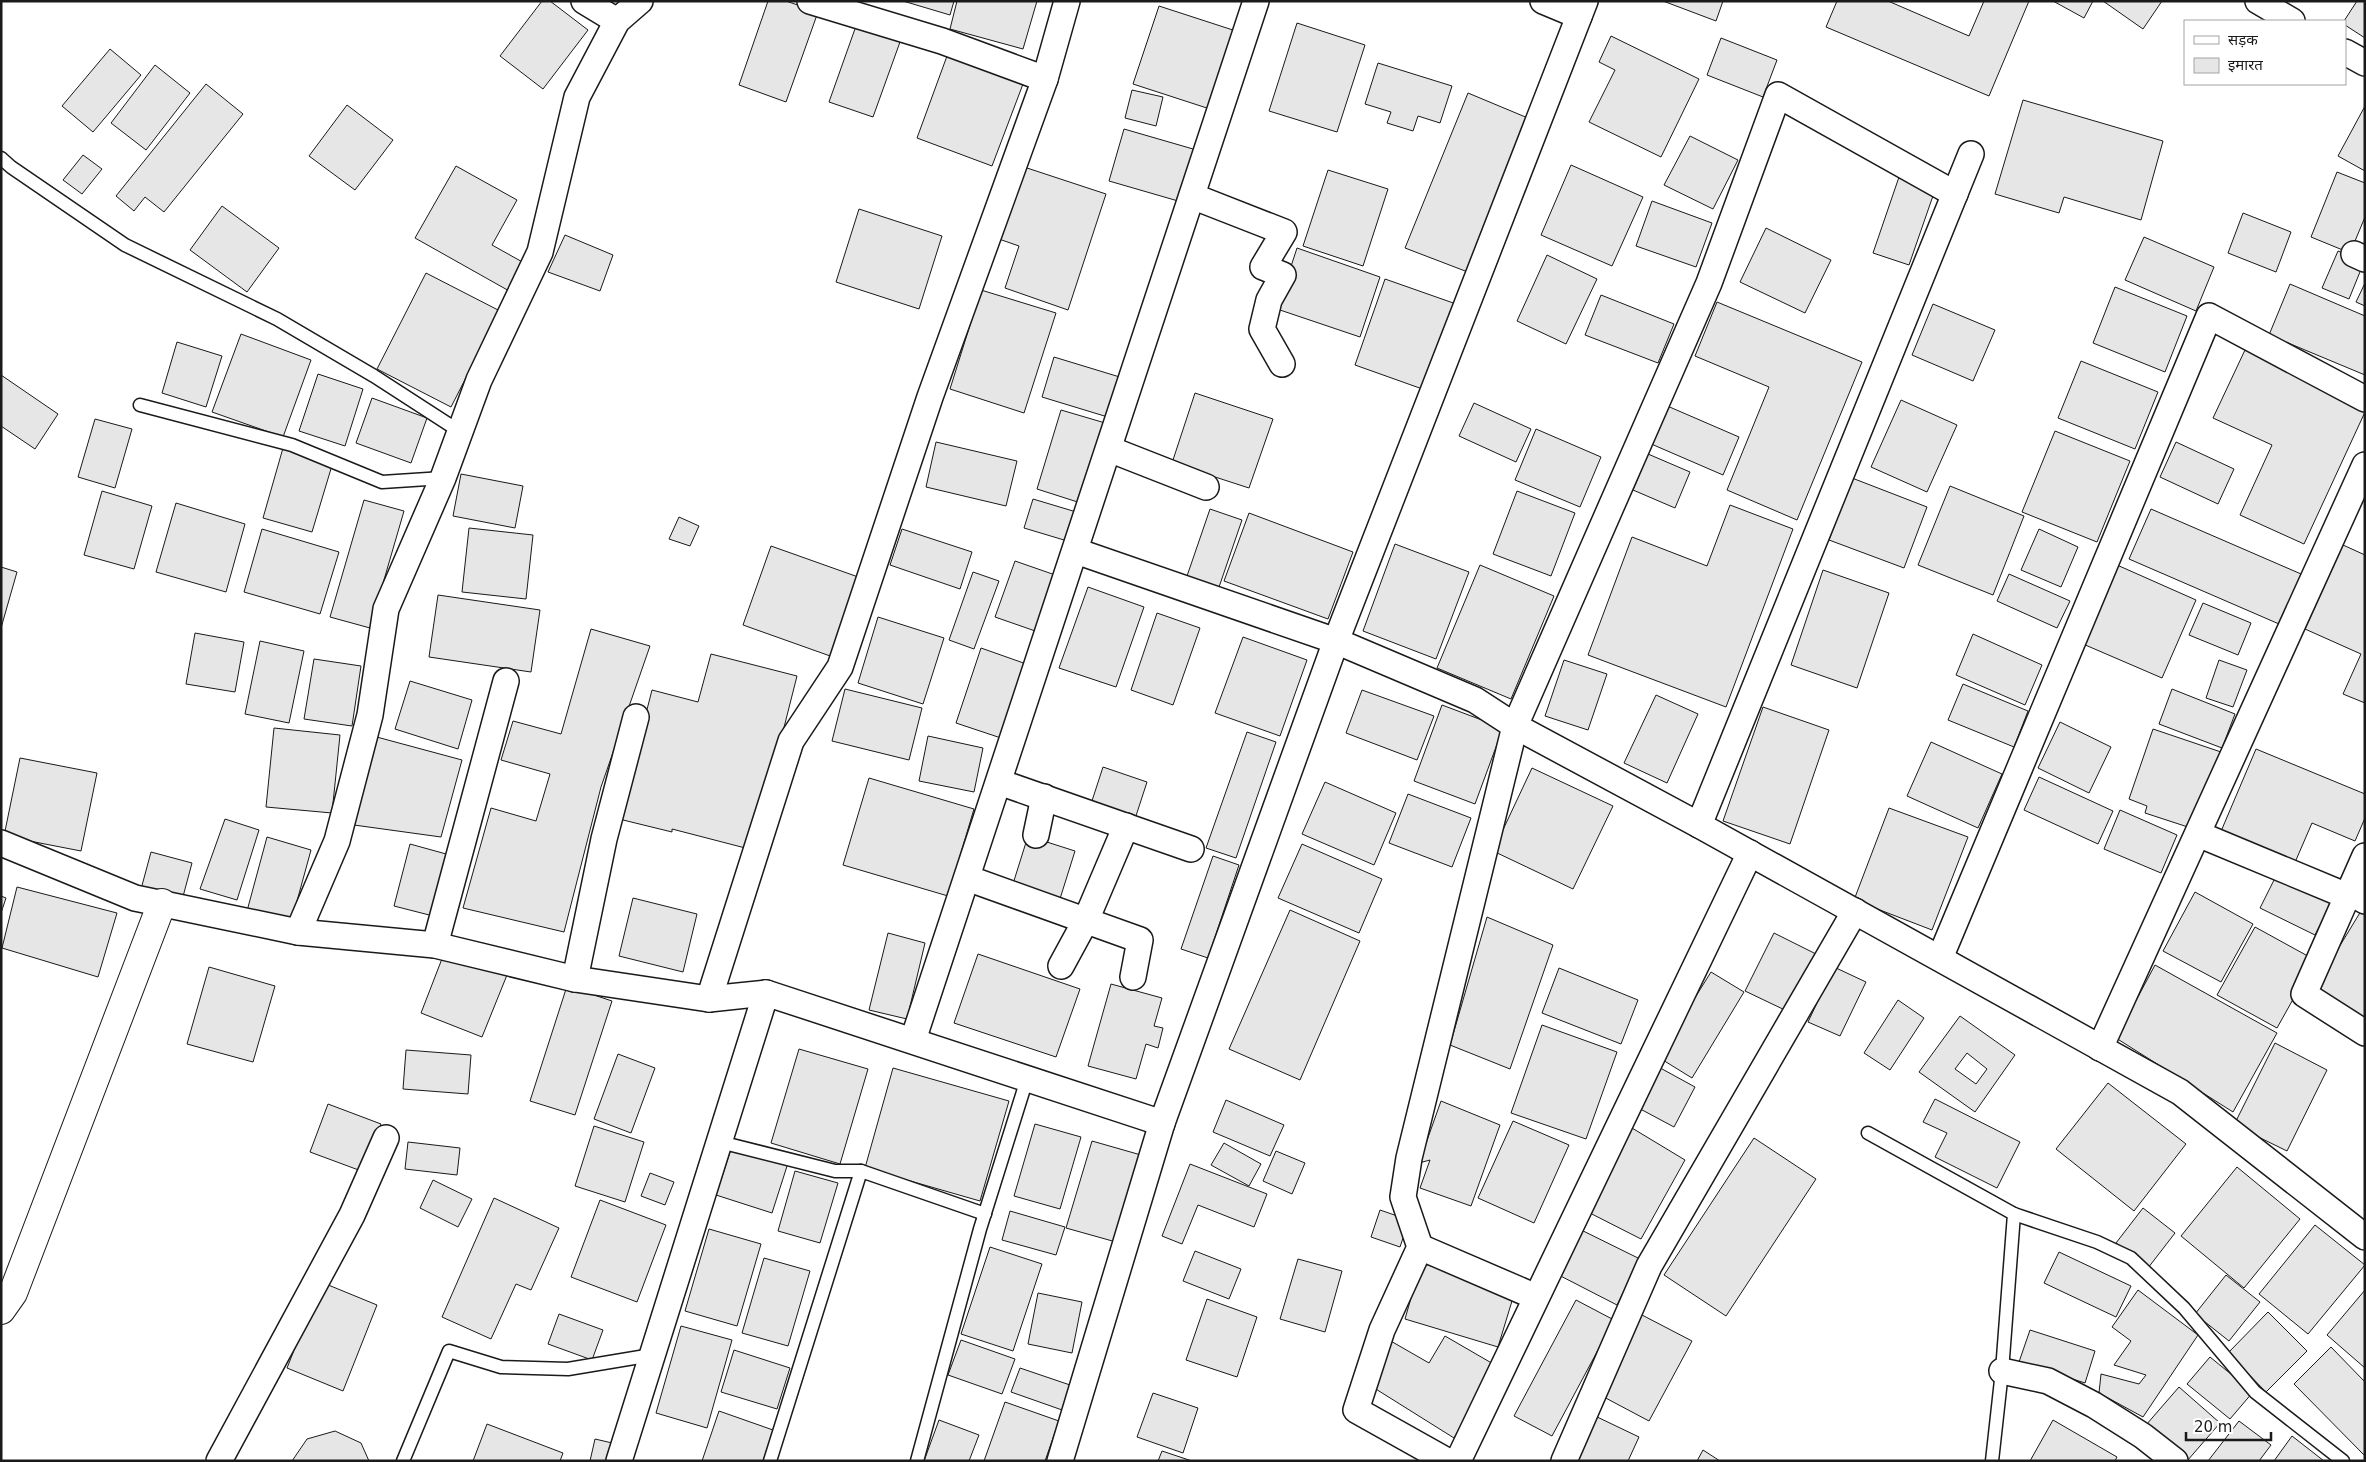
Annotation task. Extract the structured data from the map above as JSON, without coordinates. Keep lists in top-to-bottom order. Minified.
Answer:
{"legend":["सड़क","इमारत"],"scale_bar":"20 m"}
